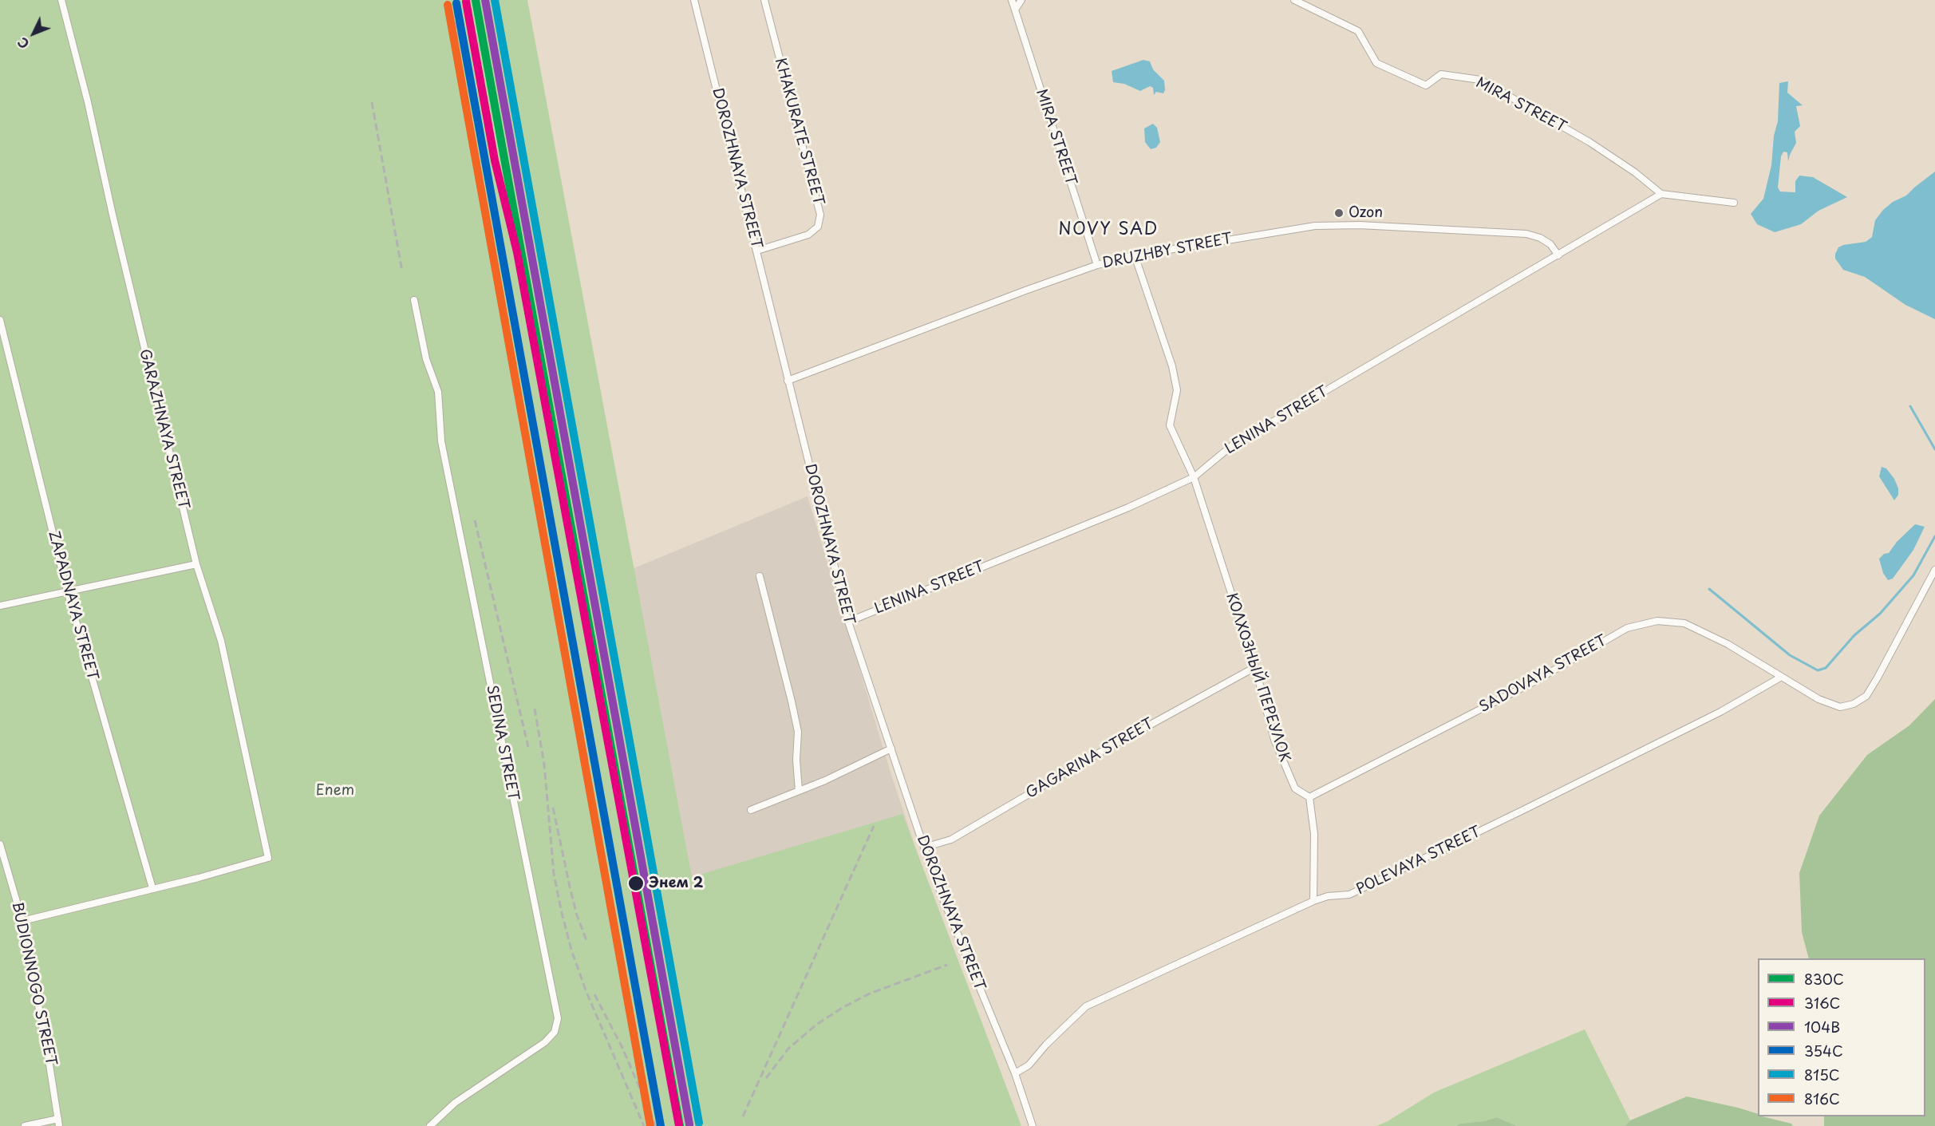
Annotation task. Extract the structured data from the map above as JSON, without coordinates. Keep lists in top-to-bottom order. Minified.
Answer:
{"streets":{"street":["MIRA STREET","KHAKURATE STREET","DOROZHNAYA STREET","DRUZHBY STREET","LENINA STREET","GARAZHNAYA STREET","ZAPADNAYA STREET","SADOVAYA STREET","КОЛХОЗНЫЙ ПЕРЕУЛОК","SEDINA STREET","GAGARINA STREET","POLEVAYA STREET","BUDIONNOGO STREET"]},"crossings":[["MIRA STREET","DRUZHBY STREET"],["MIRA STREET","LENINA STREET"],["KHAKURATE STREET","DOROZHNAYA STREET"],["DOROZHNAYA STREET","DRUZHBY STREET"],["DOROZHNAYA STREET","LENINA STREET"],["DOROZHNAYA STREET","GAGARINA STREET"],["DOROZHNAYA STREET","POLEVAYA STREET"],["DRUZHBY STREET","LENINA STREET"],["LENINA STREET","КОЛХОЗНЫЙ ПЕРЕУЛОК"],["GARAZHNAYA STREET","ZAPADNAYA STREET"],["SADOVAYA STREET","КОЛХОЗНЫЙ ПЕРЕУЛОК"],["SADOVAYA STREET","POLEVAYA STREET"],["КОЛХОЗНЫЙ ПЕРЕУЛОК","GAGARINA STREET"]],"districts":["NOVY SAD"],"parks":["Enem"],"places":["Ozon","Энем 2"],"lines":["transit line 830С","transit line 104В","transit line 815С","transit line 316С","transit line 354С","transit line 816С"],"legend":["830С","316С","104В","354С","815С","816С"],"north":"bottom left"}
